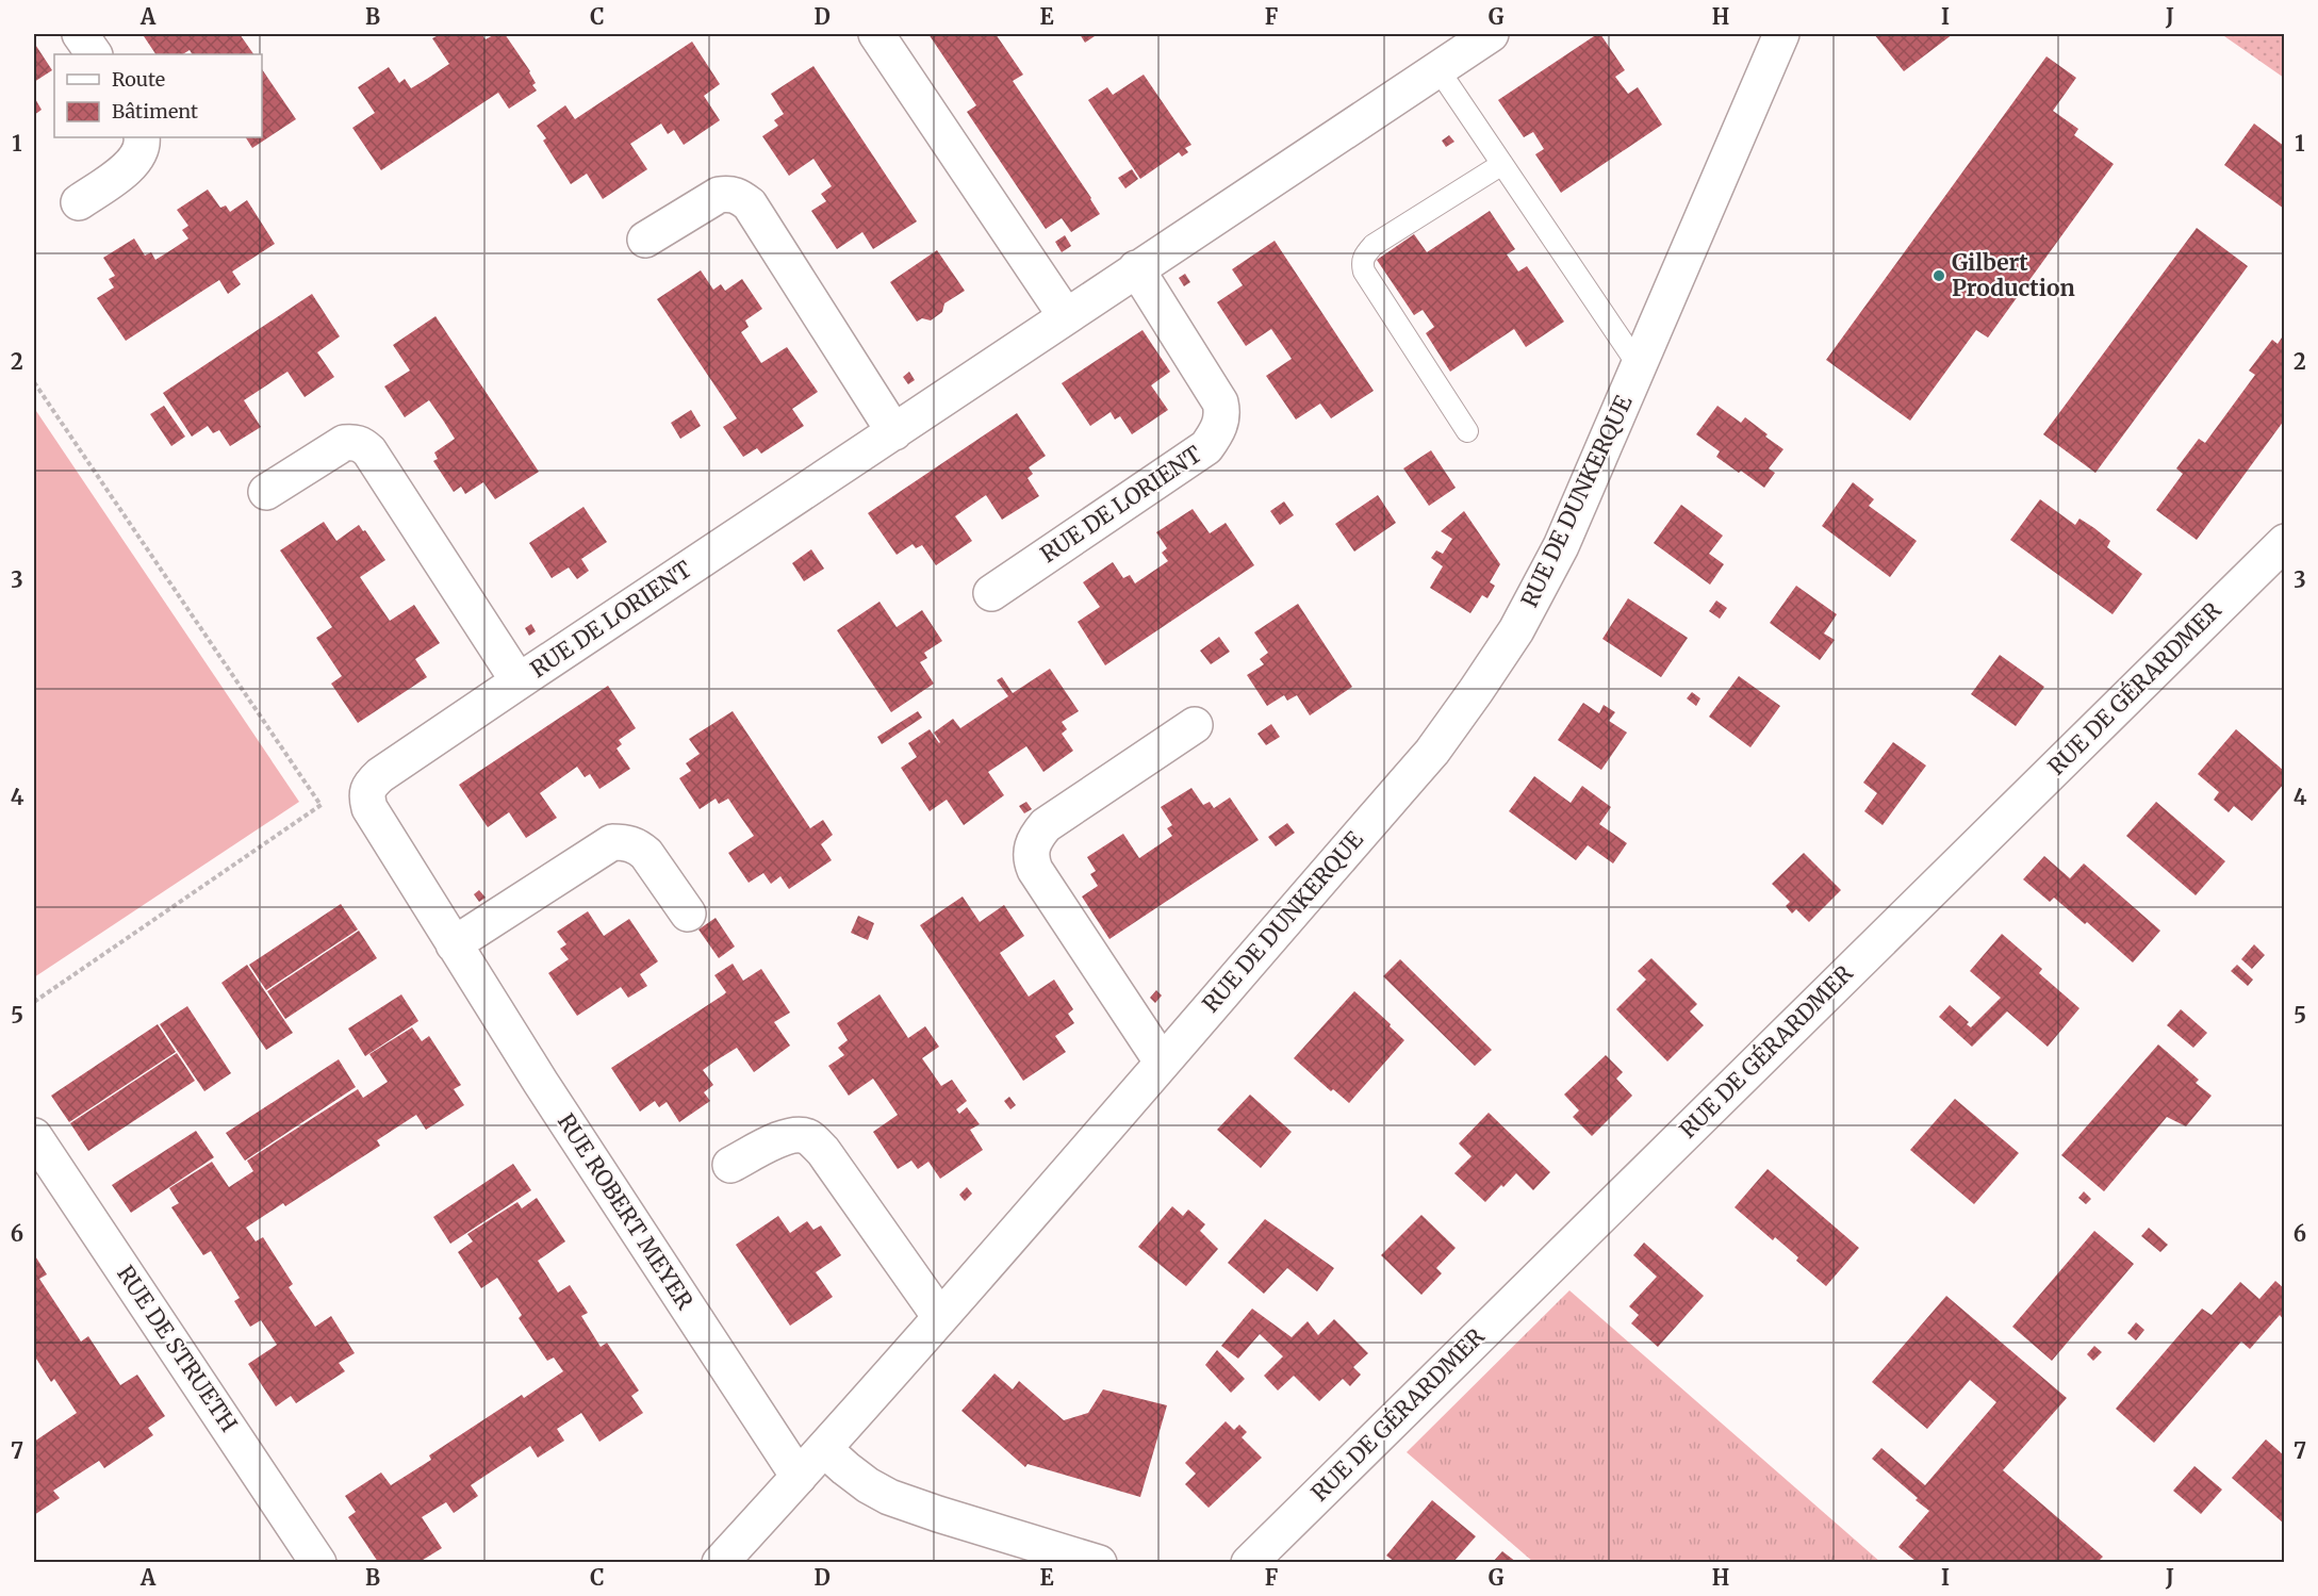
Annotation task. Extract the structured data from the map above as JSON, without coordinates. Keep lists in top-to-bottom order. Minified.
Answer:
{"streets":{"street":["RUE DE DUNKERQUE","RUE DE LORIENT","RUE DE GÉRARDMER","RUE ROBERT MEYER","RUE DE STRUETH"]},"crossings":[["RUE DE DUNKERQUE","RUE ROBERT MEYER"],["RUE DE LORIENT","RUE ROBERT MEYER"]],"places":["Gilbert Production"],"legend":["Route","Bâtiment"],"grid":{"columns":["A","B","C","D","E","F","G","H","I","J"],"rows":["1","2","3","4","5","6","7"]}}
